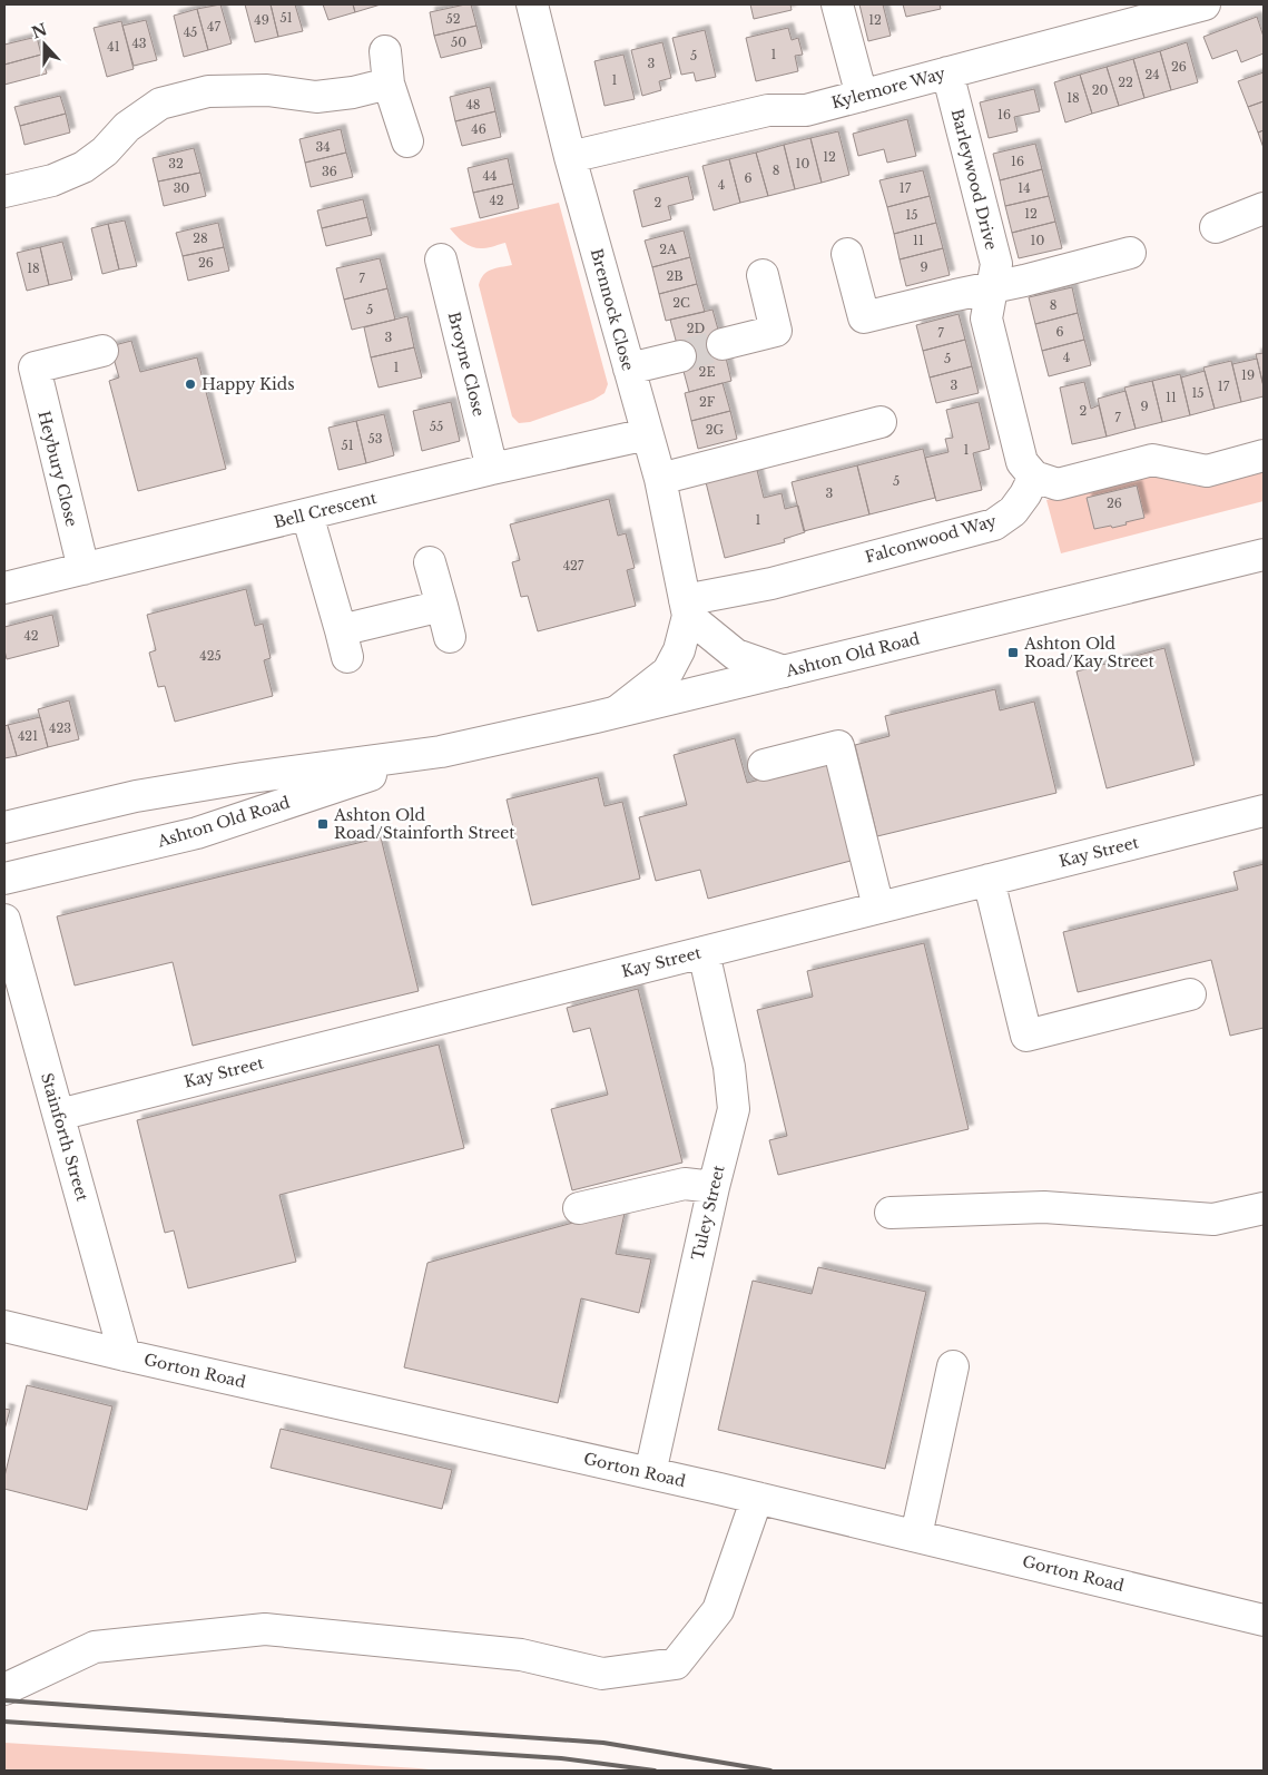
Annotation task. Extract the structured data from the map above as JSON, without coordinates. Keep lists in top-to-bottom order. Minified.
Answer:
{"streets":{"main road":["Kylemore Way","Barleywood Drive","Brennock Close","Broyne Close","Heybury Close","Bell Crescent","Falconwood Way","Ashton Old Road","Kay Street","Stainforth Street","Tuley Street","Gorton Road"]},"crossings":[["Kylemore Way","Barleywood Drive"],["Kylemore Way","Brennock Close"],["Barleywood Drive","Falconwood Way"],["Brennock Close","Bell Crescent"],["Brennock Close","Falconwood Way"],["Brennock Close","Ashton Old Road"],["Broyne Close","Bell Crescent"],["Heybury Close","Bell Crescent"],["Kay Street","Stainforth Street"],["Kay Street","Tuley Street"],["Stainforth Street","Gorton Road"],["Tuley Street","Gorton Road"]],"places":{"other":["Happy Kids"],"transit":["Ashton Old Road/Kay Street","Ashton Old Road/Stainforth Street"]},"house_numbers":["51","52","49","12","47","45","50","43","41","1","5","3","26","24","1","22","20","18","48","16","46","34","12","16","32","10","8","36","44","6","4","30","17","14","42","2","12","15","28","11","10","2A","26","9","18","2B","7","2C","8","5","2D","6","7","3","4","5","1","2E","19","3","17","15","11","2F","9","2","7","55","2G","53","51","1","5","3","26","1","427","42","425","423","421"],"north":"top"}
